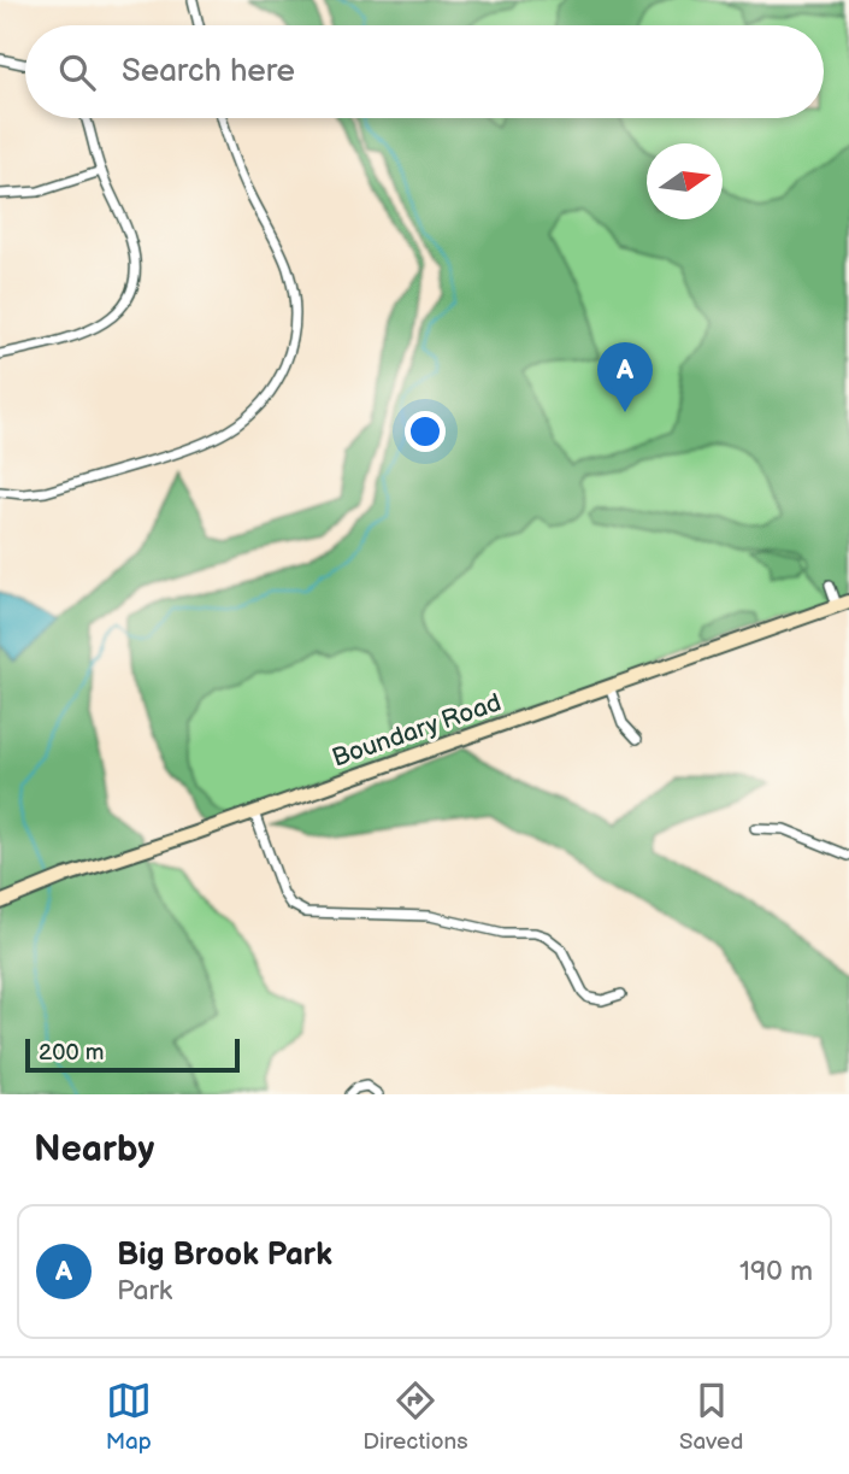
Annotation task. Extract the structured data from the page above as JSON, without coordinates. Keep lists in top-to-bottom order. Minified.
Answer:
{"streets":{"street":["Boundary Road"]},"scale_bar":"200 m","north":"right","page":{"search":"Search here","pins":"A","scale":"200 m","heading":"Nearby","list":[{"mark":"A","name":"Big Brook Park","note":"Park","value":"190 m"}],"nav":["Map","Directions","Saved"]}}
